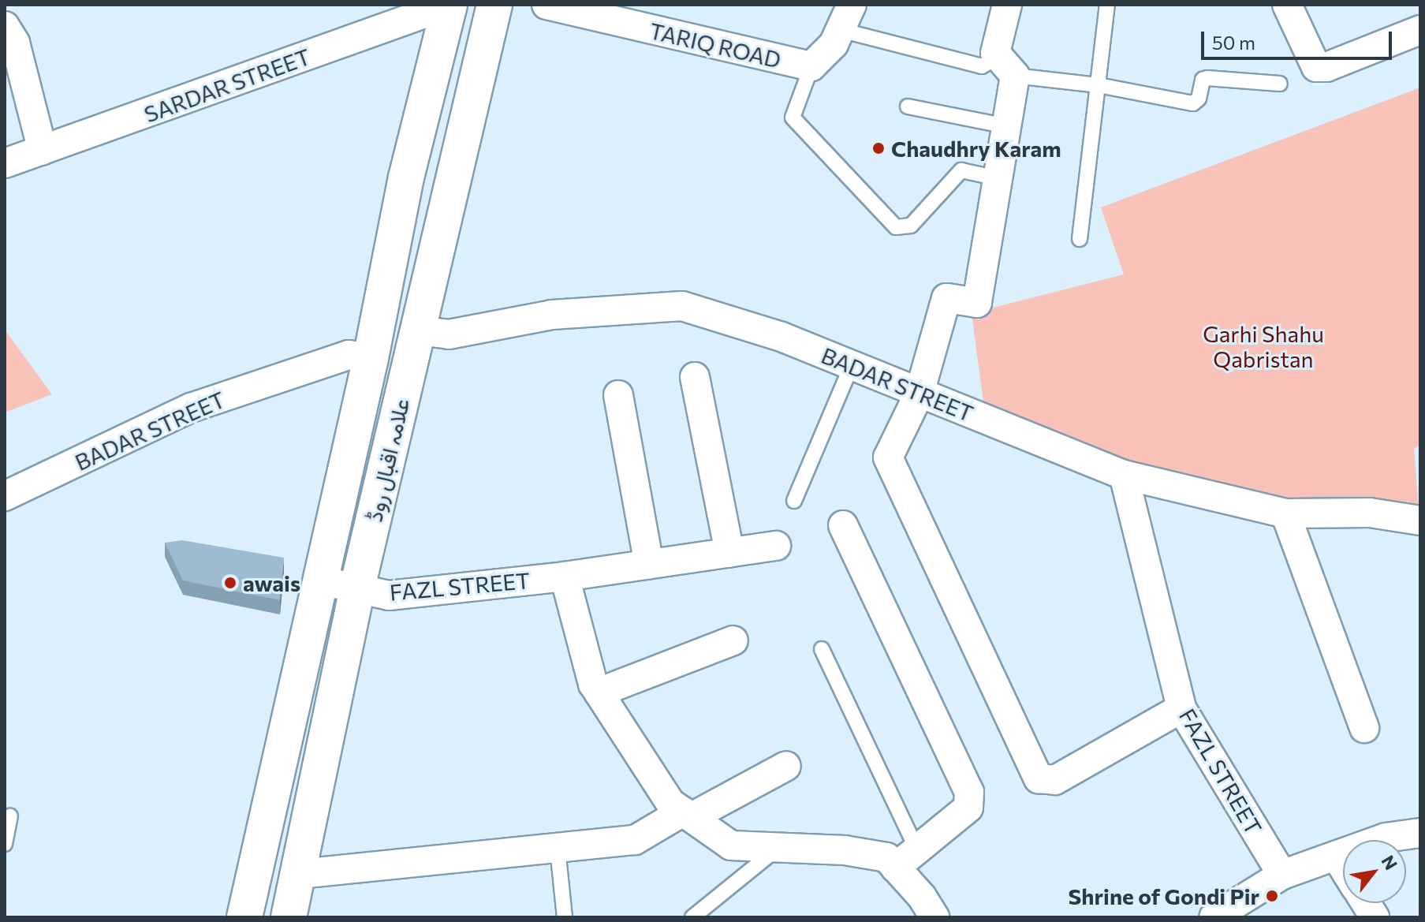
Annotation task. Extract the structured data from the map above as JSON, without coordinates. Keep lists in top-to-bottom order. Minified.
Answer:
{"streets":{"main road":["علامہ اقبال روڈ"],"street":["TARIQ ROAD","SARDAR STREET","BADAR STREET","FAZL STREET"]},"crossings":[["SARDAR STREET","علامہ اقبال روڈ"],["BADAR STREET","علامہ اقبال روڈ"],["BADAR STREET","FAZL STREET"],["علامہ اقبال روڈ","FAZL STREET"]],"parks":["Garhi Shahu Qabristan"],"places":["Chaudhry Karam","awais","Shrine of Gondi Pir"],"scale_bar":"50 m","north":"top right"}
